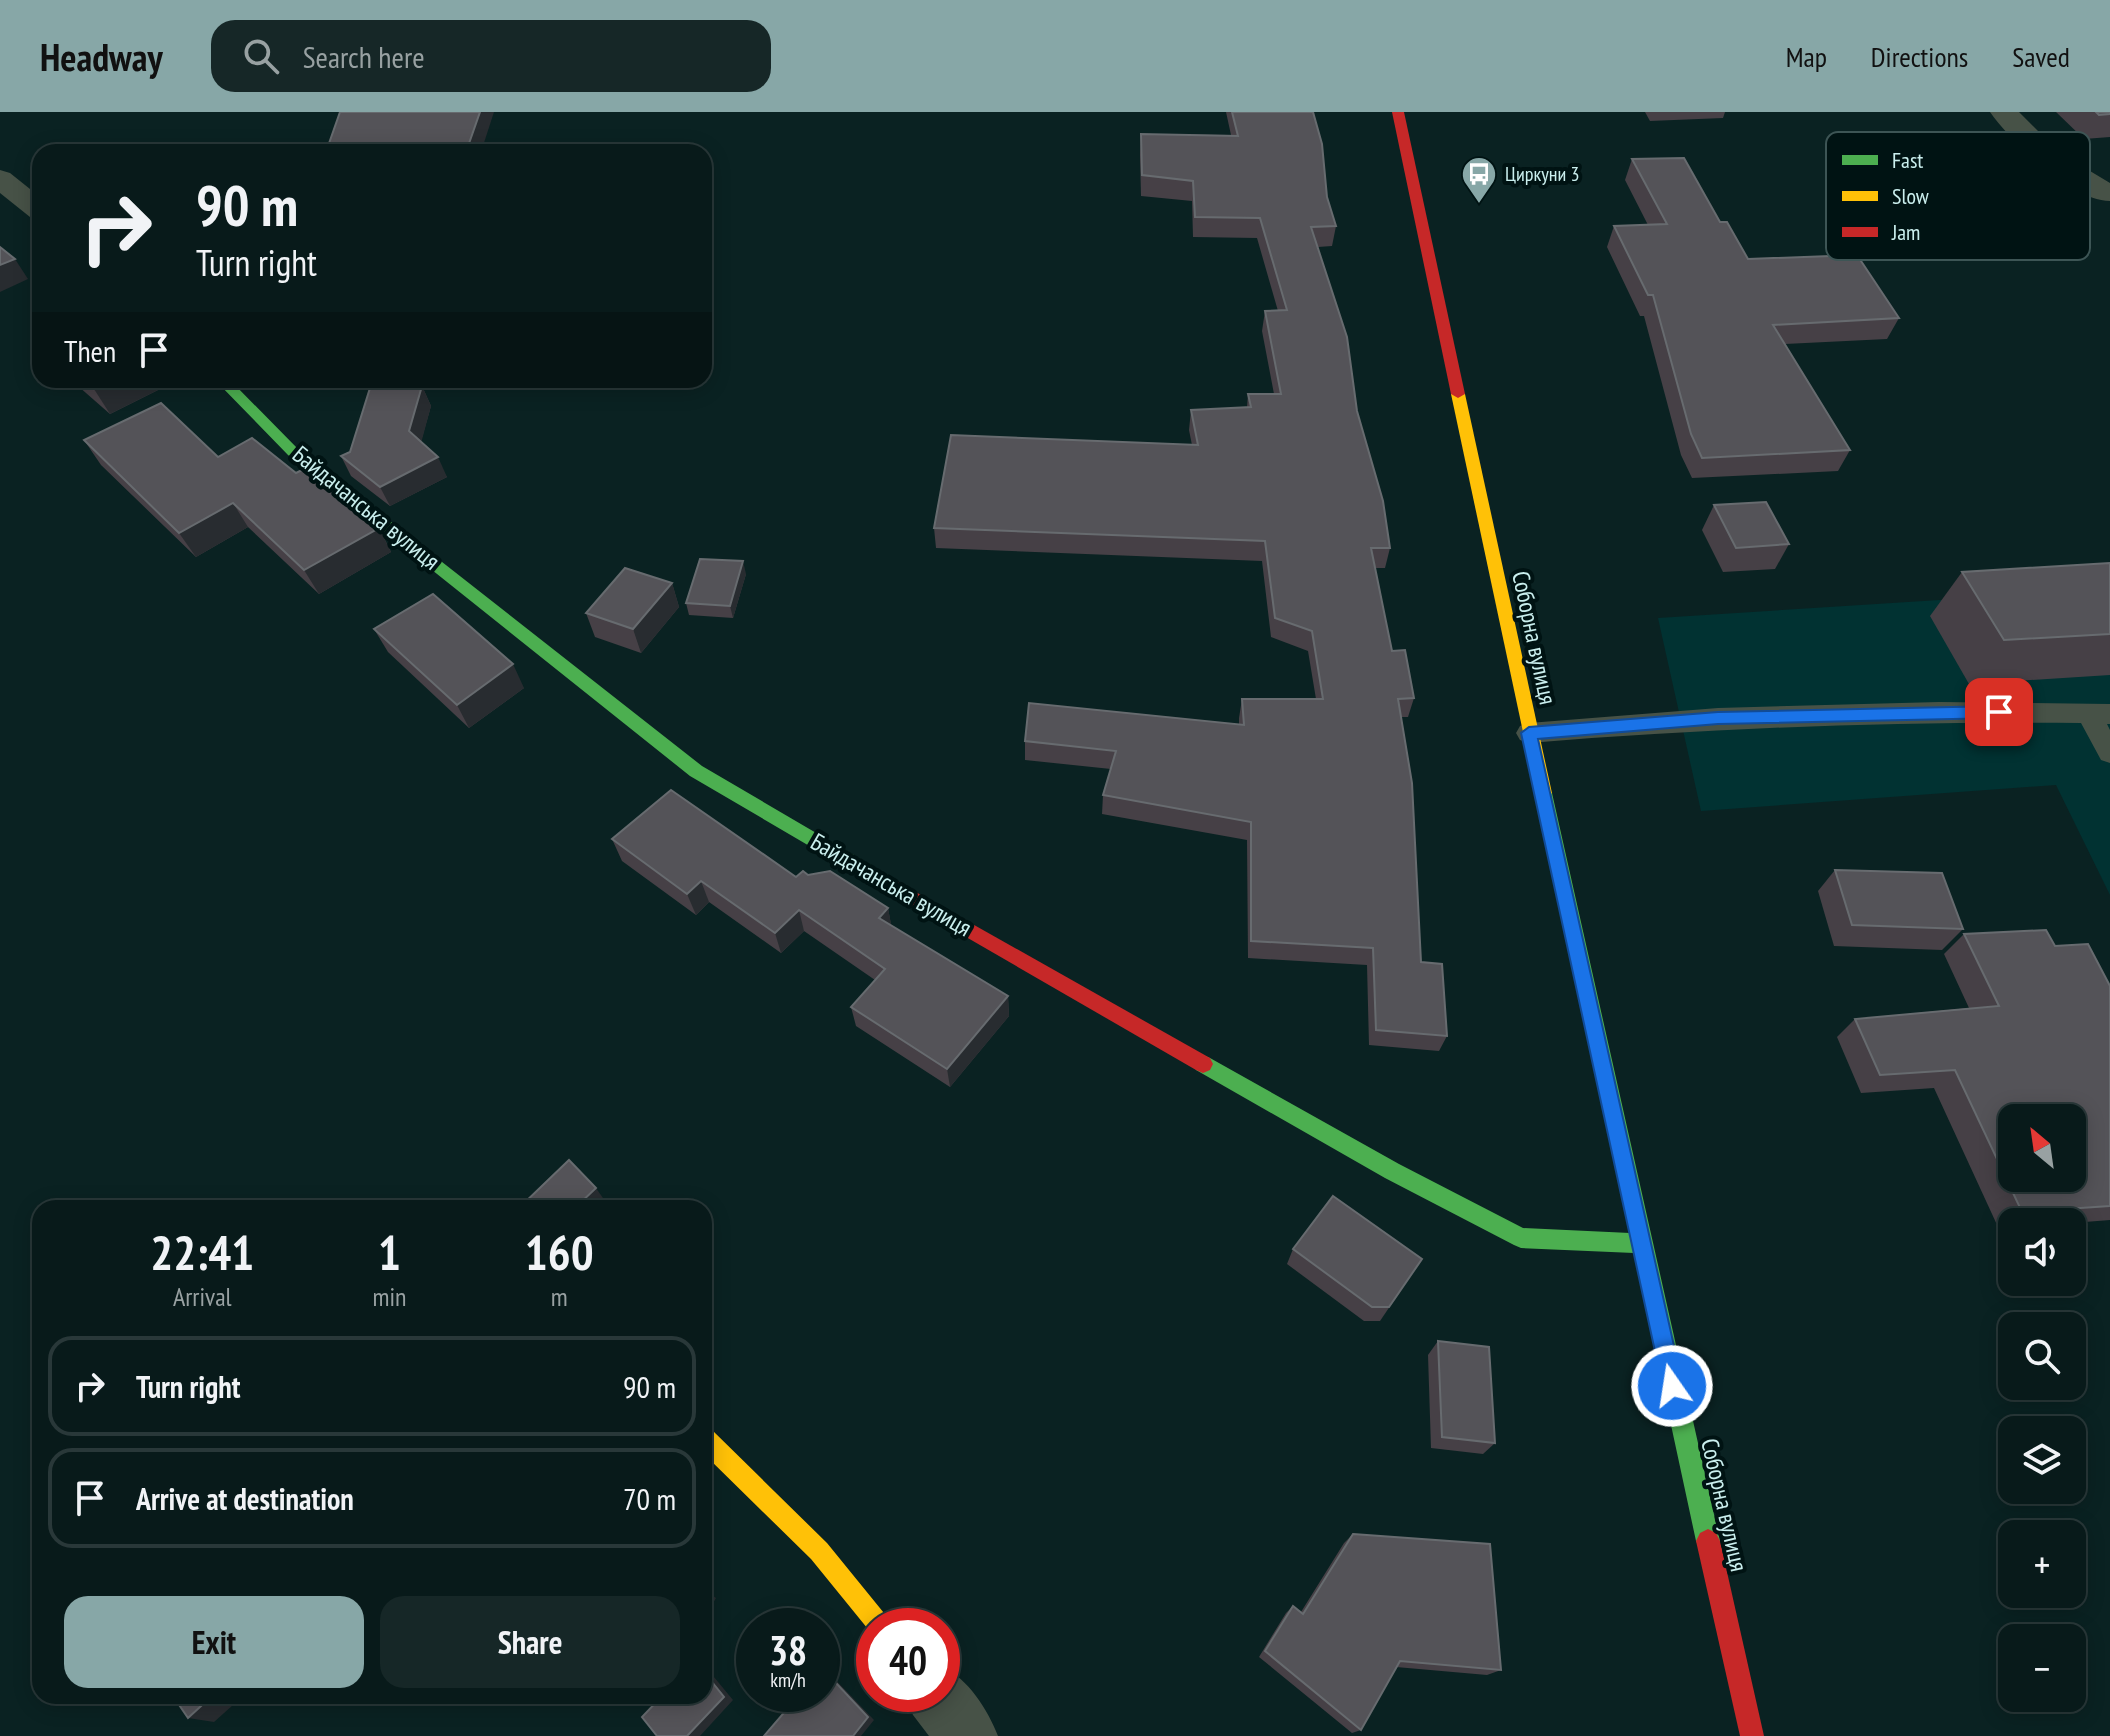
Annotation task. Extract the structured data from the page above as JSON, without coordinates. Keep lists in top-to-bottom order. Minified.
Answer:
{"streets":{"street":["Байдачанська вулиця","Соборна вулиця"]},"crossings":[["Байдачанська вулиця","Соборна вулиця"]],"places":{"bus stop":["Циркуни 3"]},"legend":["Fast","Slow","Jam"],"north":"top left","page":{"header":"Headway","search":"Search here","nav":["Map","Directions","Saved"],"turn":["90 m","Turn right"],"then":"Then","map_buttons":["+","−"],"eta":["22:41","Arrival","1","min","160","m"],"list":[{"name":"Turn right","value":"90 m"},{"name":"Arrive at destination","value":"70 m"}],"buttons":["Exit","Share"],"speed":"38 km/h","limit":"40"}}
